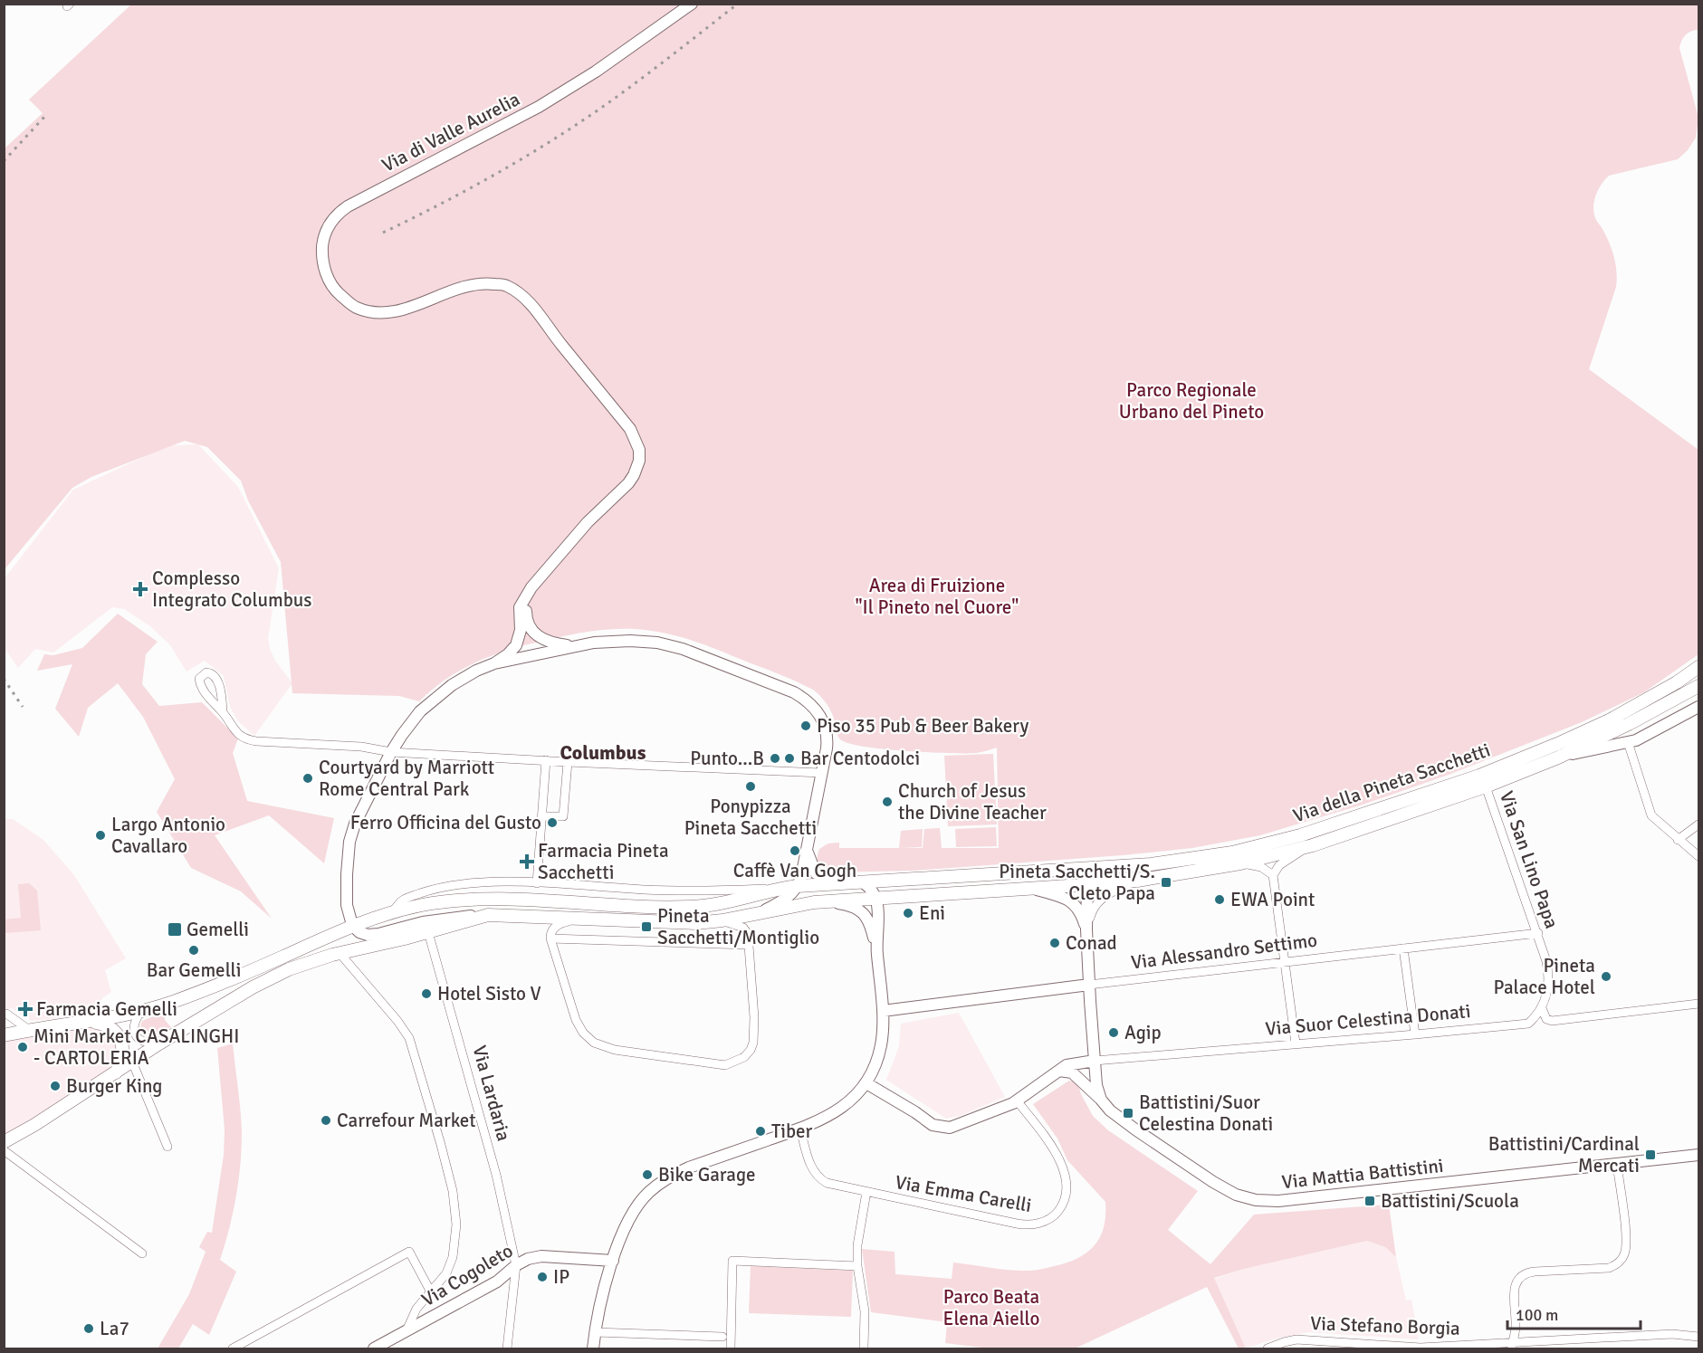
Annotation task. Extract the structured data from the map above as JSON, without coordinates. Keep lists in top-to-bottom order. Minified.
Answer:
{"streets":{"main road":["Via della Pineta Sacchetti"],"street":["Via di Valle Aurelia","Via San Lino Papa","Via Alessandro Settimo","Via Suor Celestina Donati","Via Lardaria","Via Mattia Battistini","Via Emma Carelli","Via Cogoleto","Via Stefano Borgia"]},"crossings":[["Via della Pineta Sacchetti","Via San Lino Papa"],["Via della Pineta Sacchetti","Via Lardaria"],["Via della Pineta Sacchetti","Via Cogoleto"],["Via San Lino Papa","Via Alessandro Settimo"],["Via San Lino Papa","Via Suor Celestina Donati"],["Via Suor Celestina Donati","Via Emma Carelli"],["Via Lardaria","Via Cogoleto"]],"districts":["Columbus"],"parks":["Parco Regionale Urbano del Pineto","Area di Fruizione \"Il Pineto nel Cuore\"","Parco Beata Elena Aiello"],"places":{"health":["Complesso Integrato Columbus","Farmacia Pineta Sacchetti","Farmacia Gemelli"],"other":["Piso 35 Pub & Beer Bakery","Punto...B","Bar Centodolci","Courtyard by Marriott Rome Central Park","Ponypizza Pineta Sacchetti","Church of Jesus the Divine Teacher","Ferro Officina del Gusto","Largo Antonio Cavallaro","Caffè Van Gogh","EWA Point","Eni","Conad","Bar Gemelli","Pineta Palace Hotel","Hotel Sisto V","Agip","Mini Market CASALINGHI - CARTOLERIA","Burger King","Carrefour Market","Tiber","Bike Garage","IP","La7"],"transit":["Pineta Sacchetti/S. Cleto Papa","Pineta Sacchetti/Montiglio","Gemelli","Battistini/Suor Celestina Donati","Battistini/Cardinal Mercati","Battistini/Scuola"]},"scale_bar":"100 m"}
